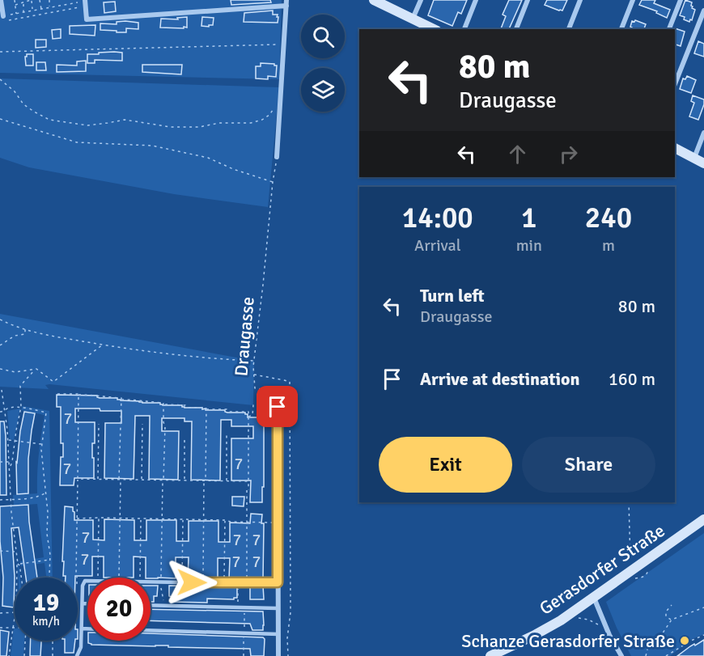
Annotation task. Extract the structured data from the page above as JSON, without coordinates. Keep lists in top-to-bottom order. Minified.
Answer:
{"streets":{"main road":["Gerasdorfer Straße"],"path":["Draugasse"]},"places":["Schanze Gerasdorfer Straße"],"house_numbers":["7","7","7","7","7","7","7","7","7"],"page":{"turn":["80 m","Draugasse"],"eta":["14:00","Arrival","1","min","240","m"],"list":[{"name":"Turn left","note":"Draugasse","value":"80 m"},{"name":"Arrive at destination","value":"160 m"}],"buttons":["Exit","Share"],"speed":"19 km/h","limit":"20"}}
